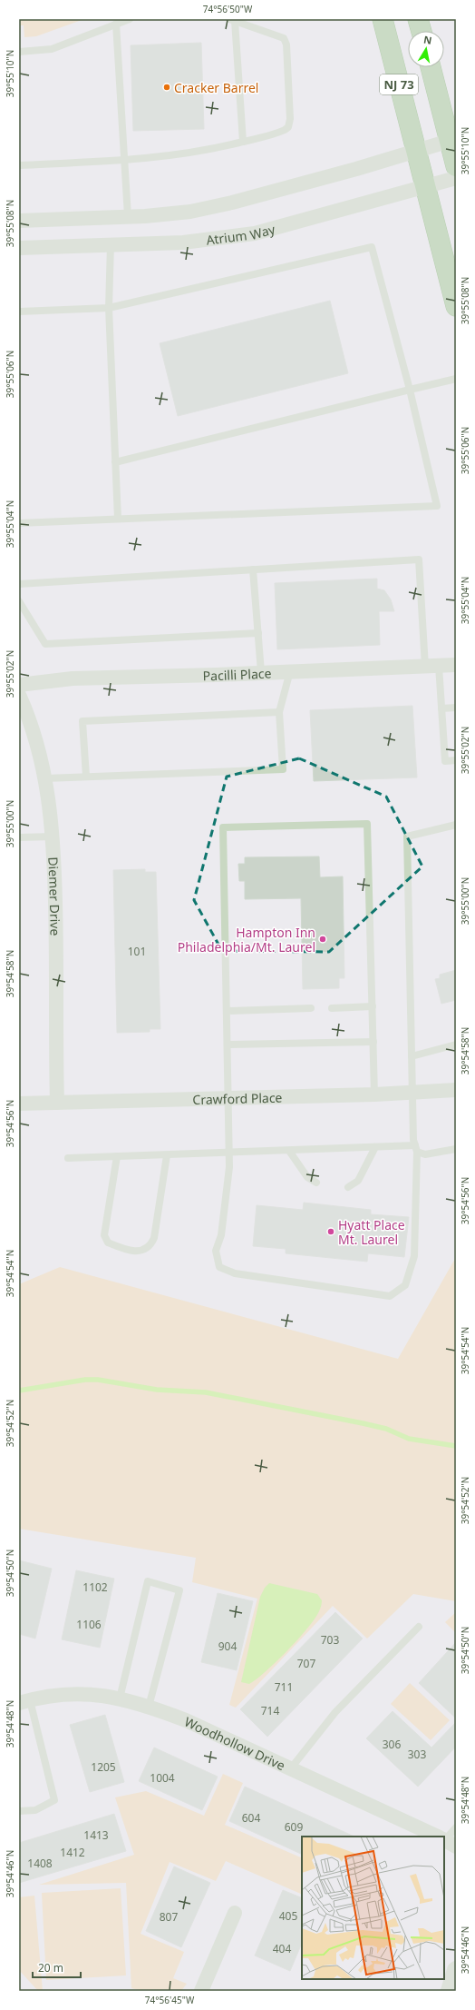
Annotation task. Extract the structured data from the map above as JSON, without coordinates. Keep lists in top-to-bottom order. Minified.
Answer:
{"streets":{"highway":["NJ 73"],"street":["Atrium Way","Pacilli Place","Diemer Drive","Crawford Place","Woodhollow Drive"]},"crossings":[["NJ 73","Atrium Way"],["Diemer Drive","Crawford Place"]],"places":["Cracker Barrel","Hampton Inn Philadelphia/Mt. Laurel","Hyatt Place Mt. Laurel"],"house_numbers":["101","1102","1106","703","904","707","711","714","306","303","1205","1004","604","609","1413","1412","1408","405","807","404"],"scale_bar":"20 m","north":"top","coordinates":["74°56'50\"W","39°55'10\"N","39°55'08\"N","39°55'06\"N","39°55'04\"N","39°55'02\"N","39°55'00\"N","39°54'58\"N","39°54'56\"N","39°54'54\"N","39°54'52\"N","39°54'50\"N","39°54'48\"N","39°54'46\"N","74°56'45\"W"]}
